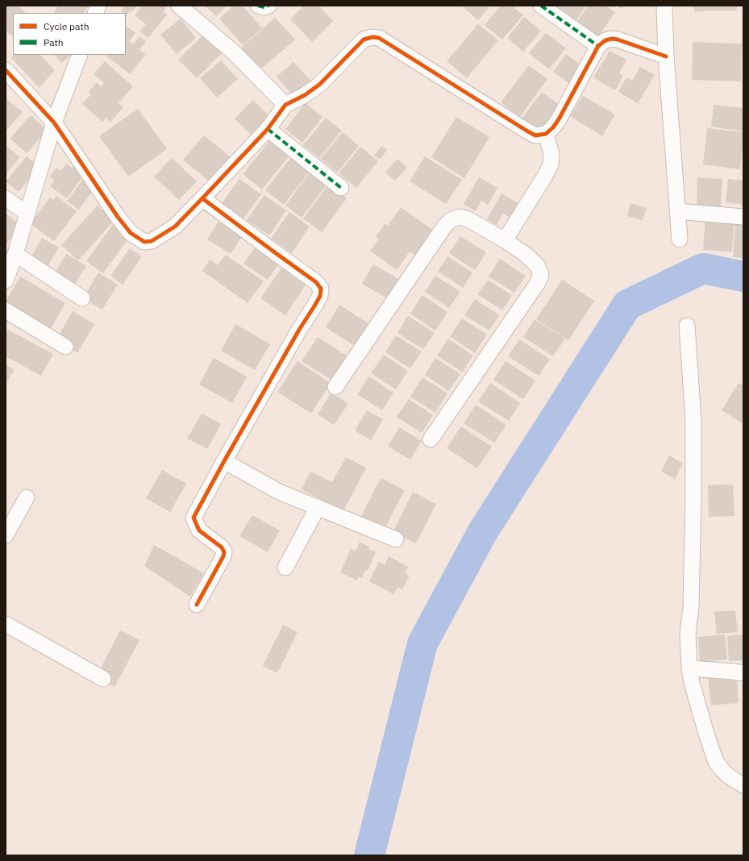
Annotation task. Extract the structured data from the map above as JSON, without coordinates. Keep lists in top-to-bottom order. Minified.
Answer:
{"legend":["Cycle path","Path"]}
